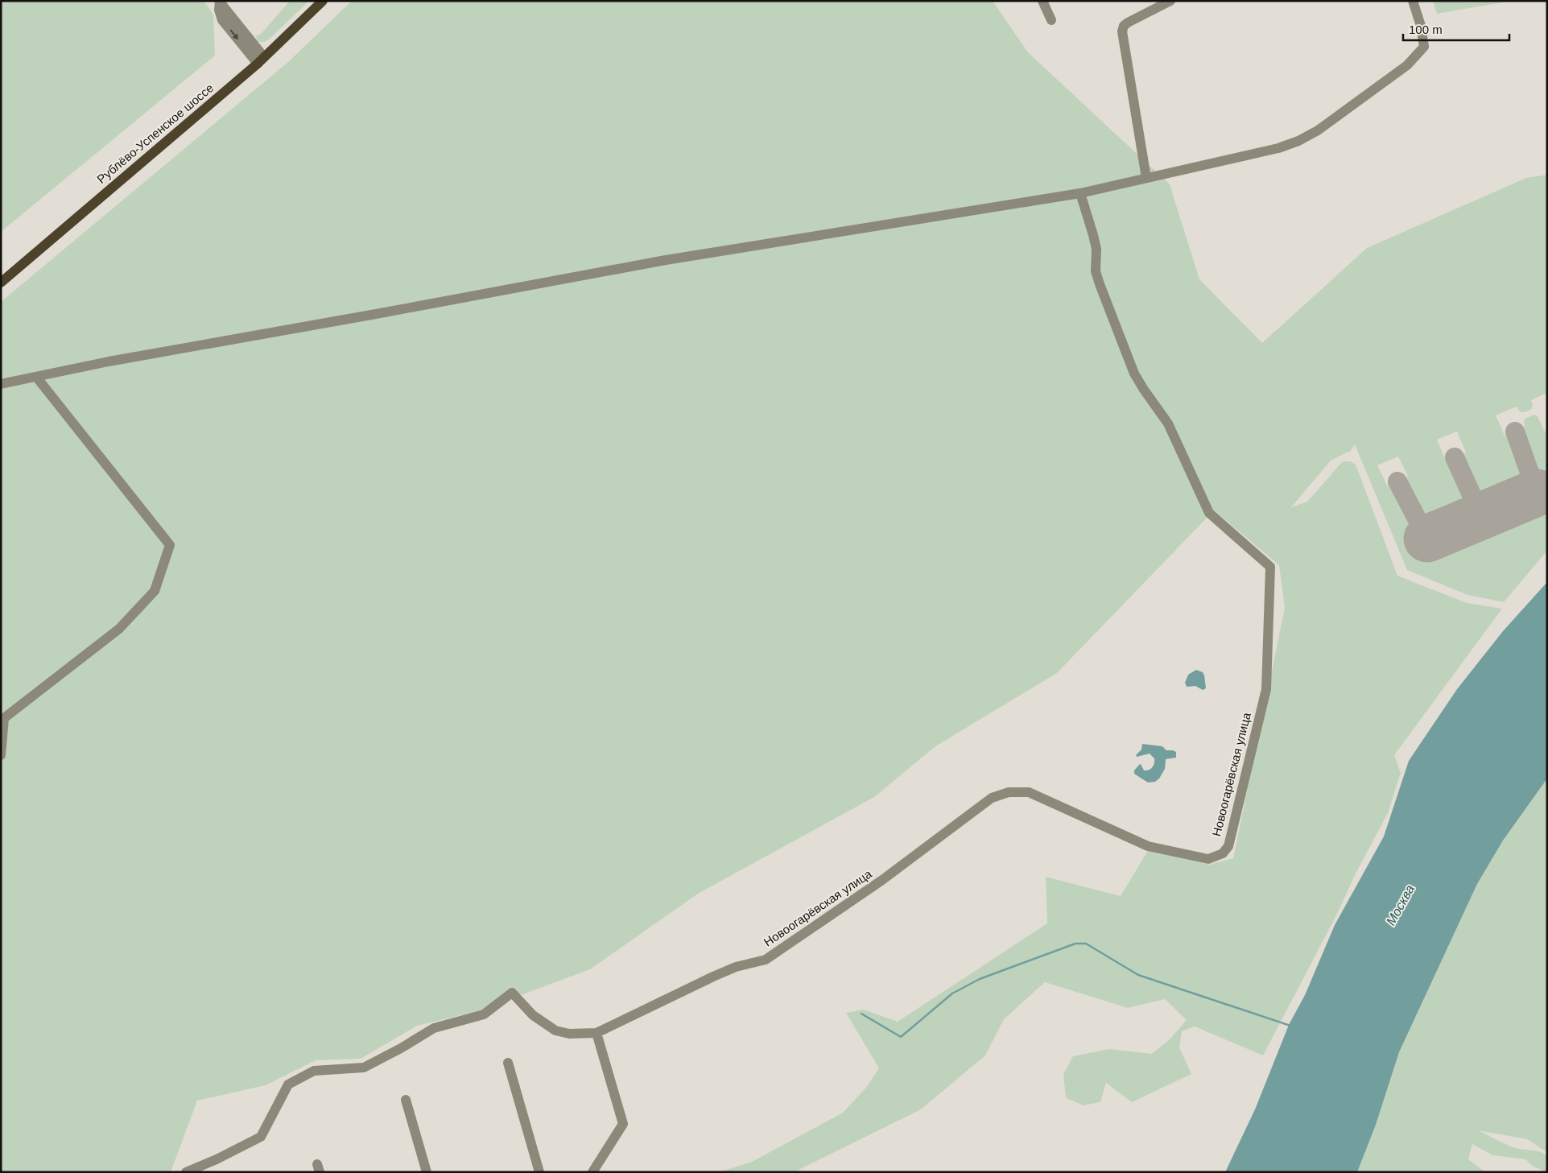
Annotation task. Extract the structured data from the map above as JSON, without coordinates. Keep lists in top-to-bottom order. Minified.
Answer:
{"streets":{"main road":["Рублёво-Успенское шоссе"],"street":["Новоогарёвская улица"]},"water":["Москва"],"scale_bar":"100 m"}
